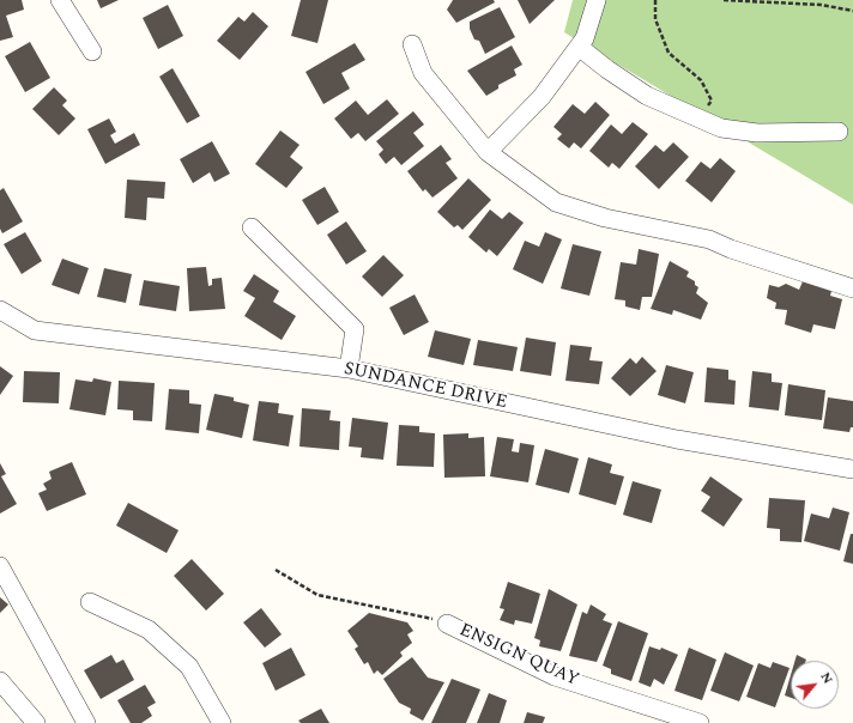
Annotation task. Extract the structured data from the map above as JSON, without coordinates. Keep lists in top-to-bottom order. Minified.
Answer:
{"streets":{"street":["SUNDANCE DRIVE","ENSIGN QUAY"]},"north":"top right"}
